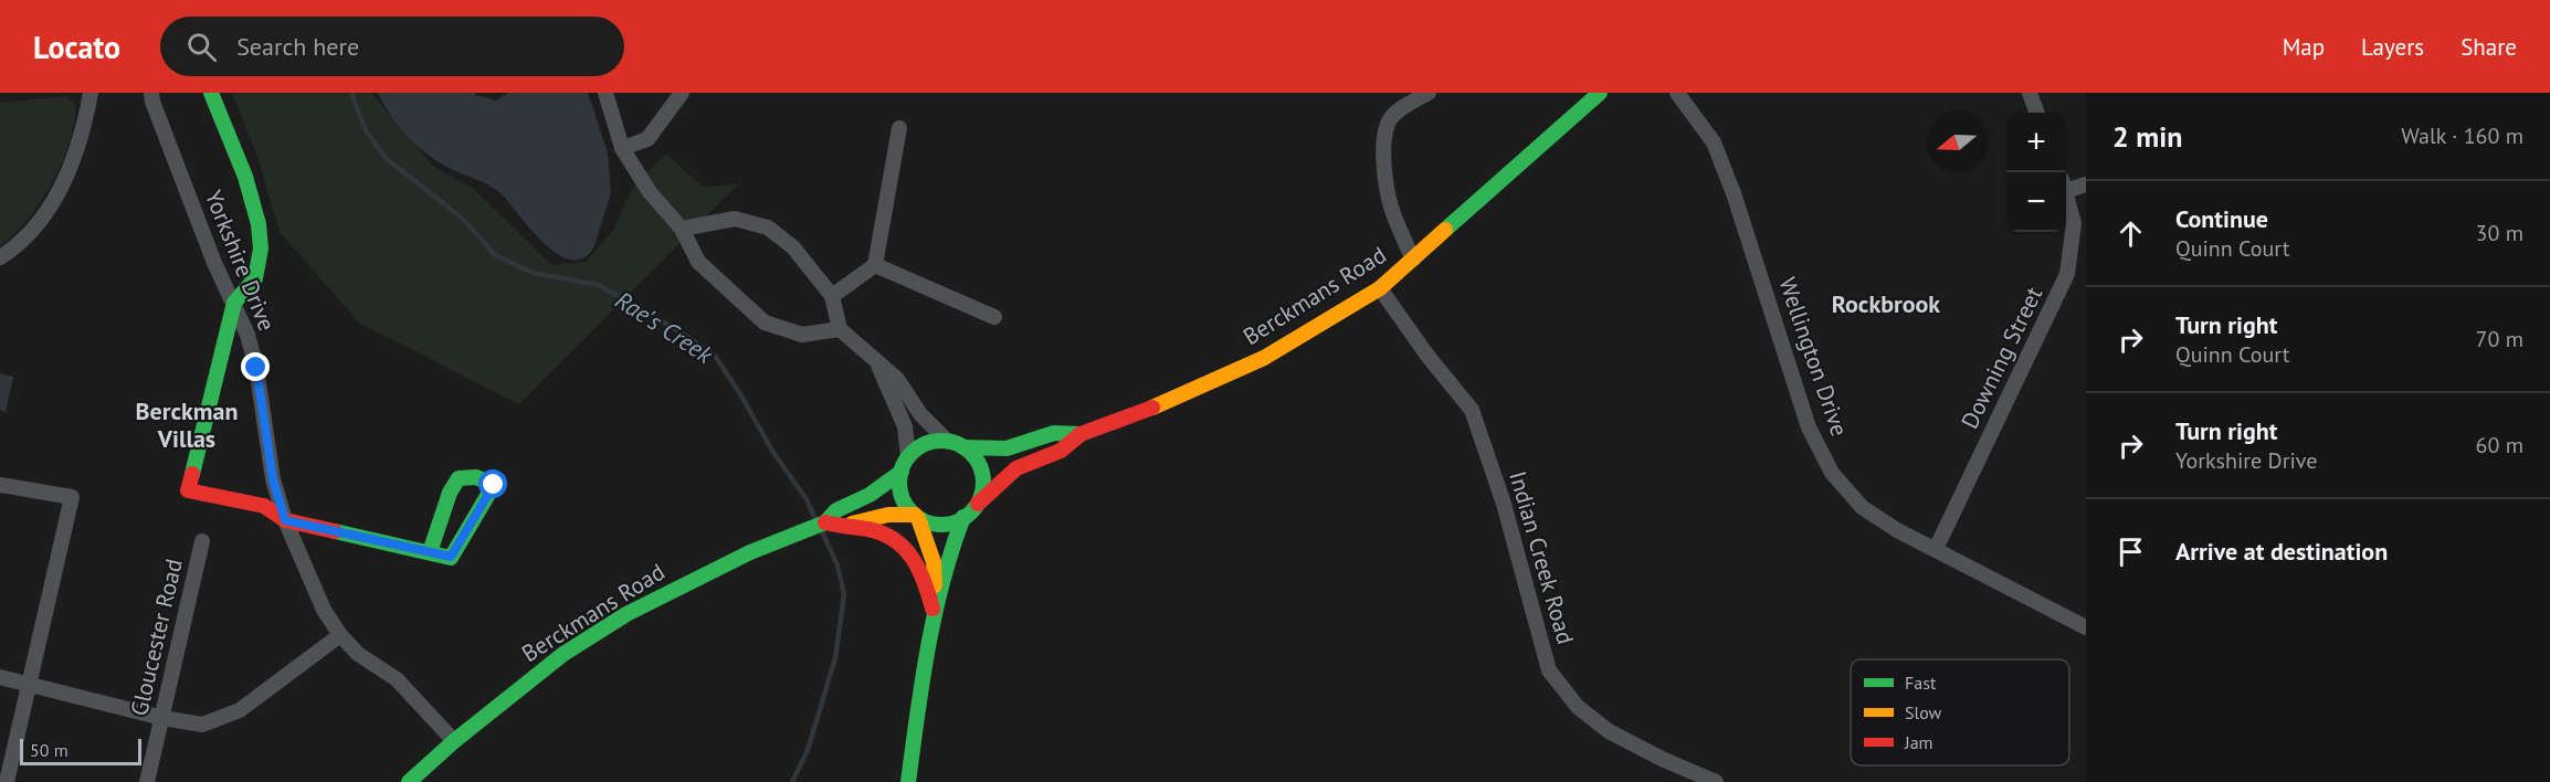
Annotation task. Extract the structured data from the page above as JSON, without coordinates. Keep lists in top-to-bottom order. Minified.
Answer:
{"streets":{"main road":["Berckmans Road"],"street":["Yorkshire Drive","Wellington Drive","Downing Street","Indian Creek Road","Gloucester Road"]},"crossings":[["Yorkshire Drive","Berckmans Road"],["Berckmans Road","Indian Creek Road"],["Wellington Drive","Downing Street"]],"districts":["Rockbrook","Berckman Villas"],"water":["Rae's Creek"],"legend":["Fast","Slow","Jam"],"scale_bar":"50 m","north":"left","page":{"header":"Locato","search":"Search here","nav":["Map","Layers","Share"],"heading":["2 min","Walk · 160 m"],"map_buttons":["+","−"],"list":[["Continue","Quinn Court","30 m"],["Turn right","Quinn Court","70 m"],["Turn right","Yorkshire Drive","60 m"],"Arrive at destination"],"scale":"50 m"}}
